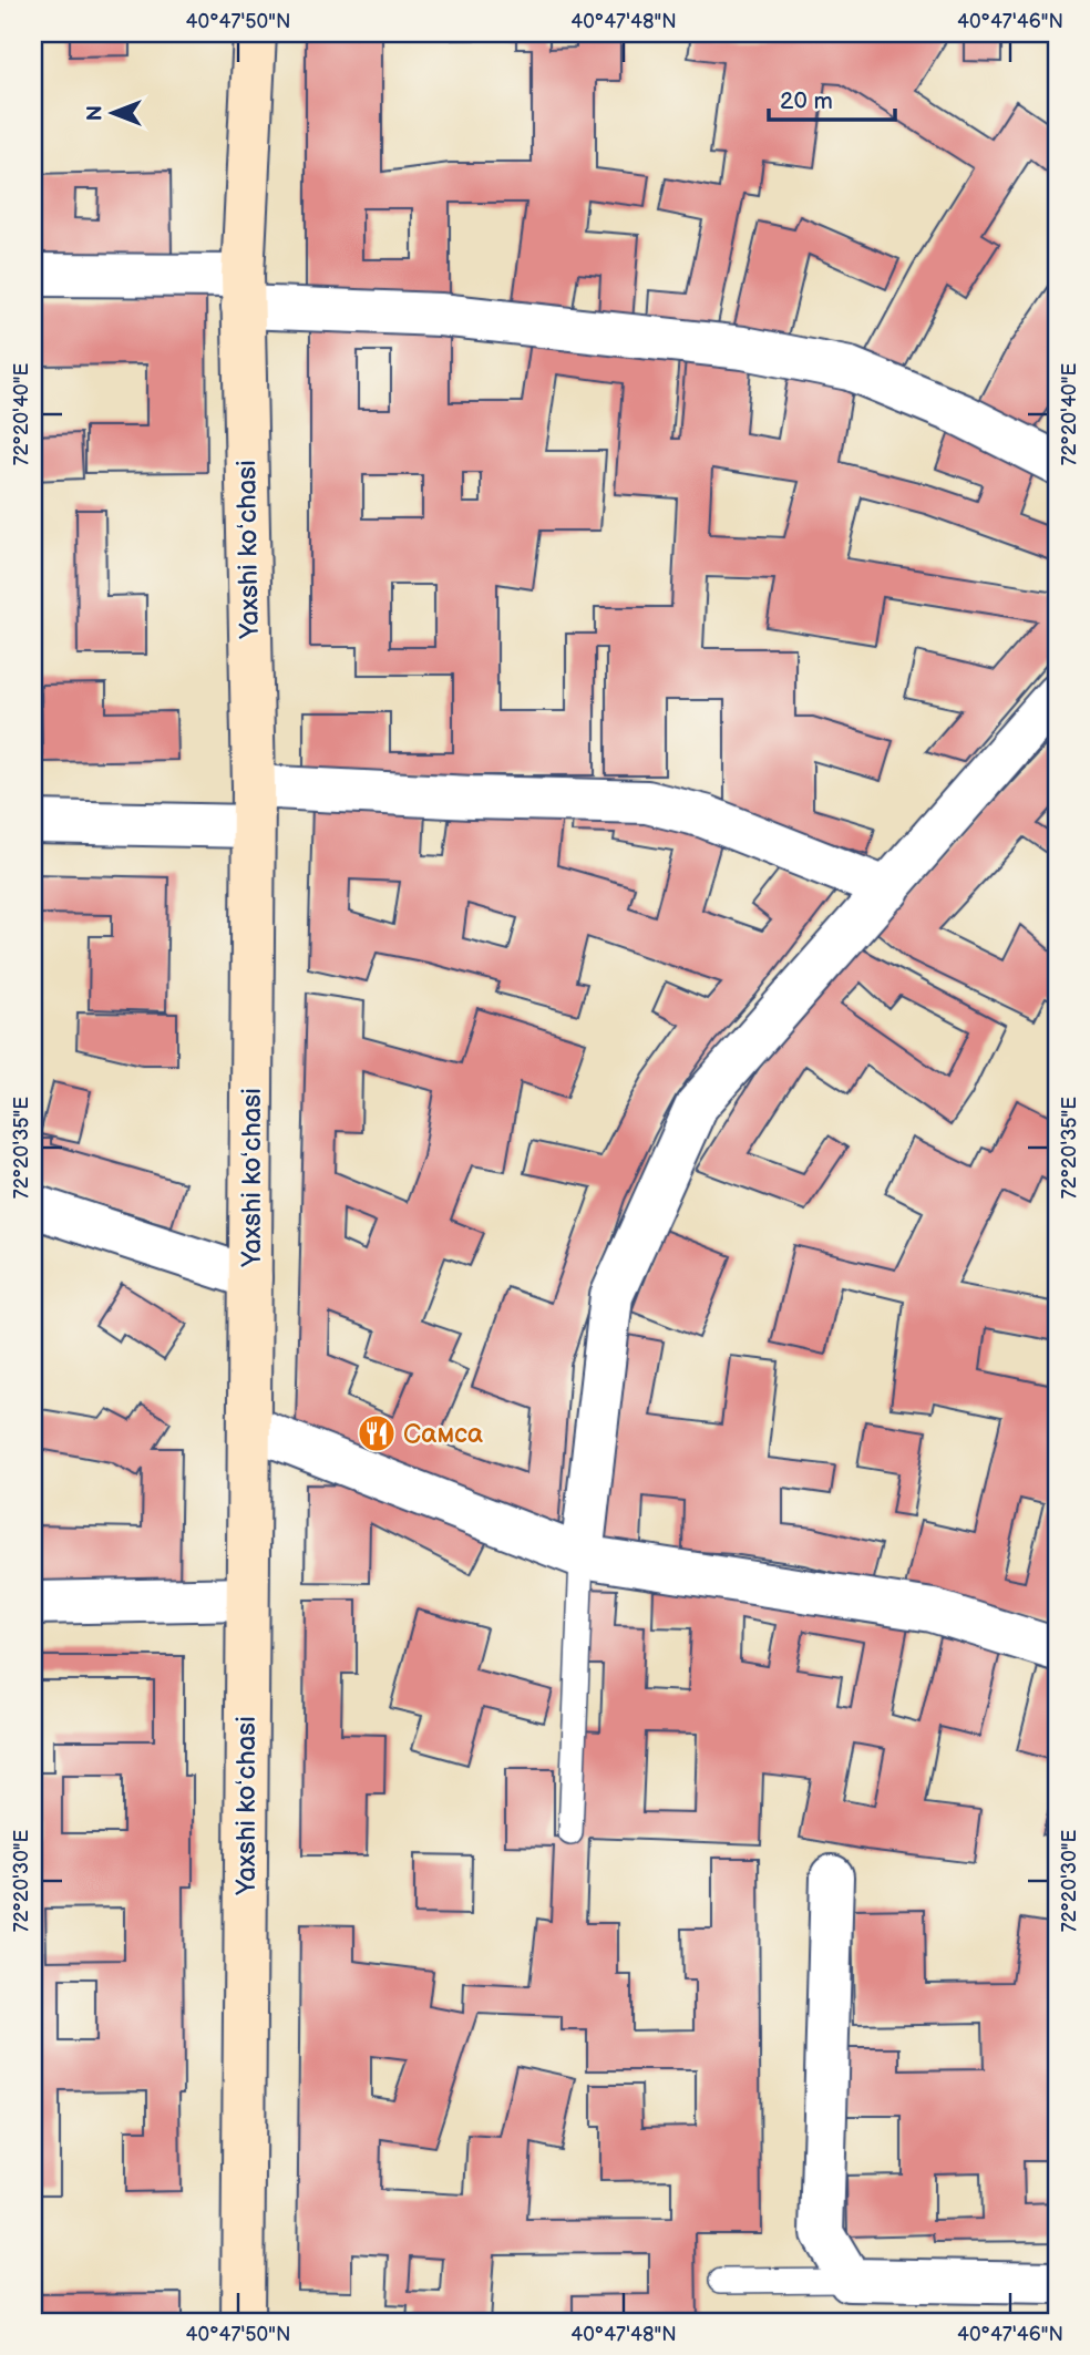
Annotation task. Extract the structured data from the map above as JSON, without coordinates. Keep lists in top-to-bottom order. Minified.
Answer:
{"streets":{"street":["Yaxshi koʻchasi"]},"places":{"restaurant":["Самса"]},"scale_bar":"20 m","north":"left","coordinates":["40°47'50\"N","40°47'48\"N","40°47'46\"N","72°20'40\"E","72°20'35\"E","72°20'30\"E"]}
